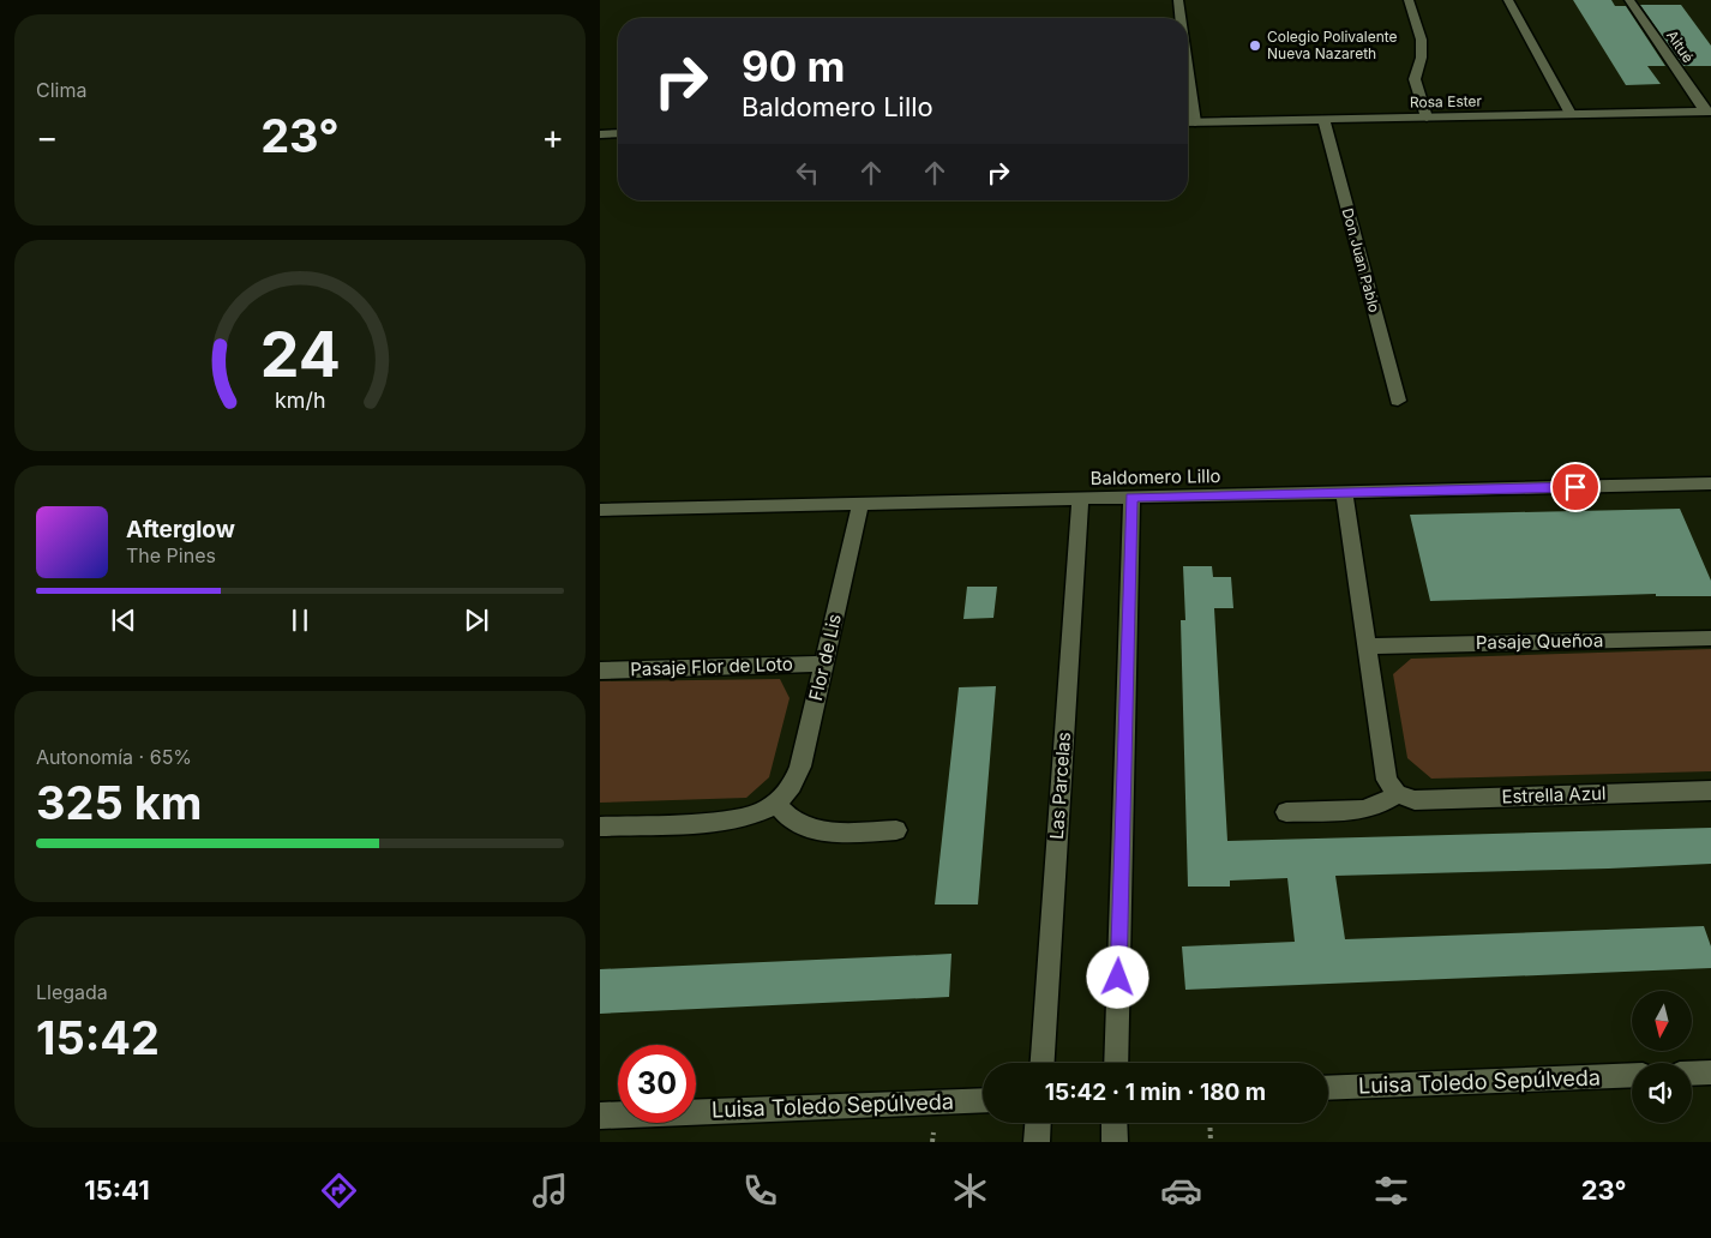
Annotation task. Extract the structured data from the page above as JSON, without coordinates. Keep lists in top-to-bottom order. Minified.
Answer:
{"streets":{"street":["Aitué","Rosa Ester","Don Juan Pablo","Baldomero Lillo","Pasaje Queñoa","Flor de Lis","Pasaje Flor de Loto","Las Parcelas","Estrella Azul","Luisa Toledo Sepúlveda"]},"crossings":[["Aitué","Rosa Ester"],["Rosa Ester","Don Juan Pablo"],["Baldomero Lillo","Flor de Lis"],["Baldomero Lillo","Las Parcelas"],["Flor de Lis","Pasaje Flor de Loto"]],"places":["Colegio Polivalente Nueva Nazareth"],"north":"bottom","page":{"tile":["Clima",["Autonomía · 65%","325 km"],["Llegada","15:42"]],"turn":["90 m","Baldomero Lillo"],"heat":["−","23°","+"],"song":["Afterglow","The Pines"],"limit":"30","trip":"15:42 · 1 min · 180 m","tabs":["15:41","23°"],"gauge":["24","km/h"]}}
